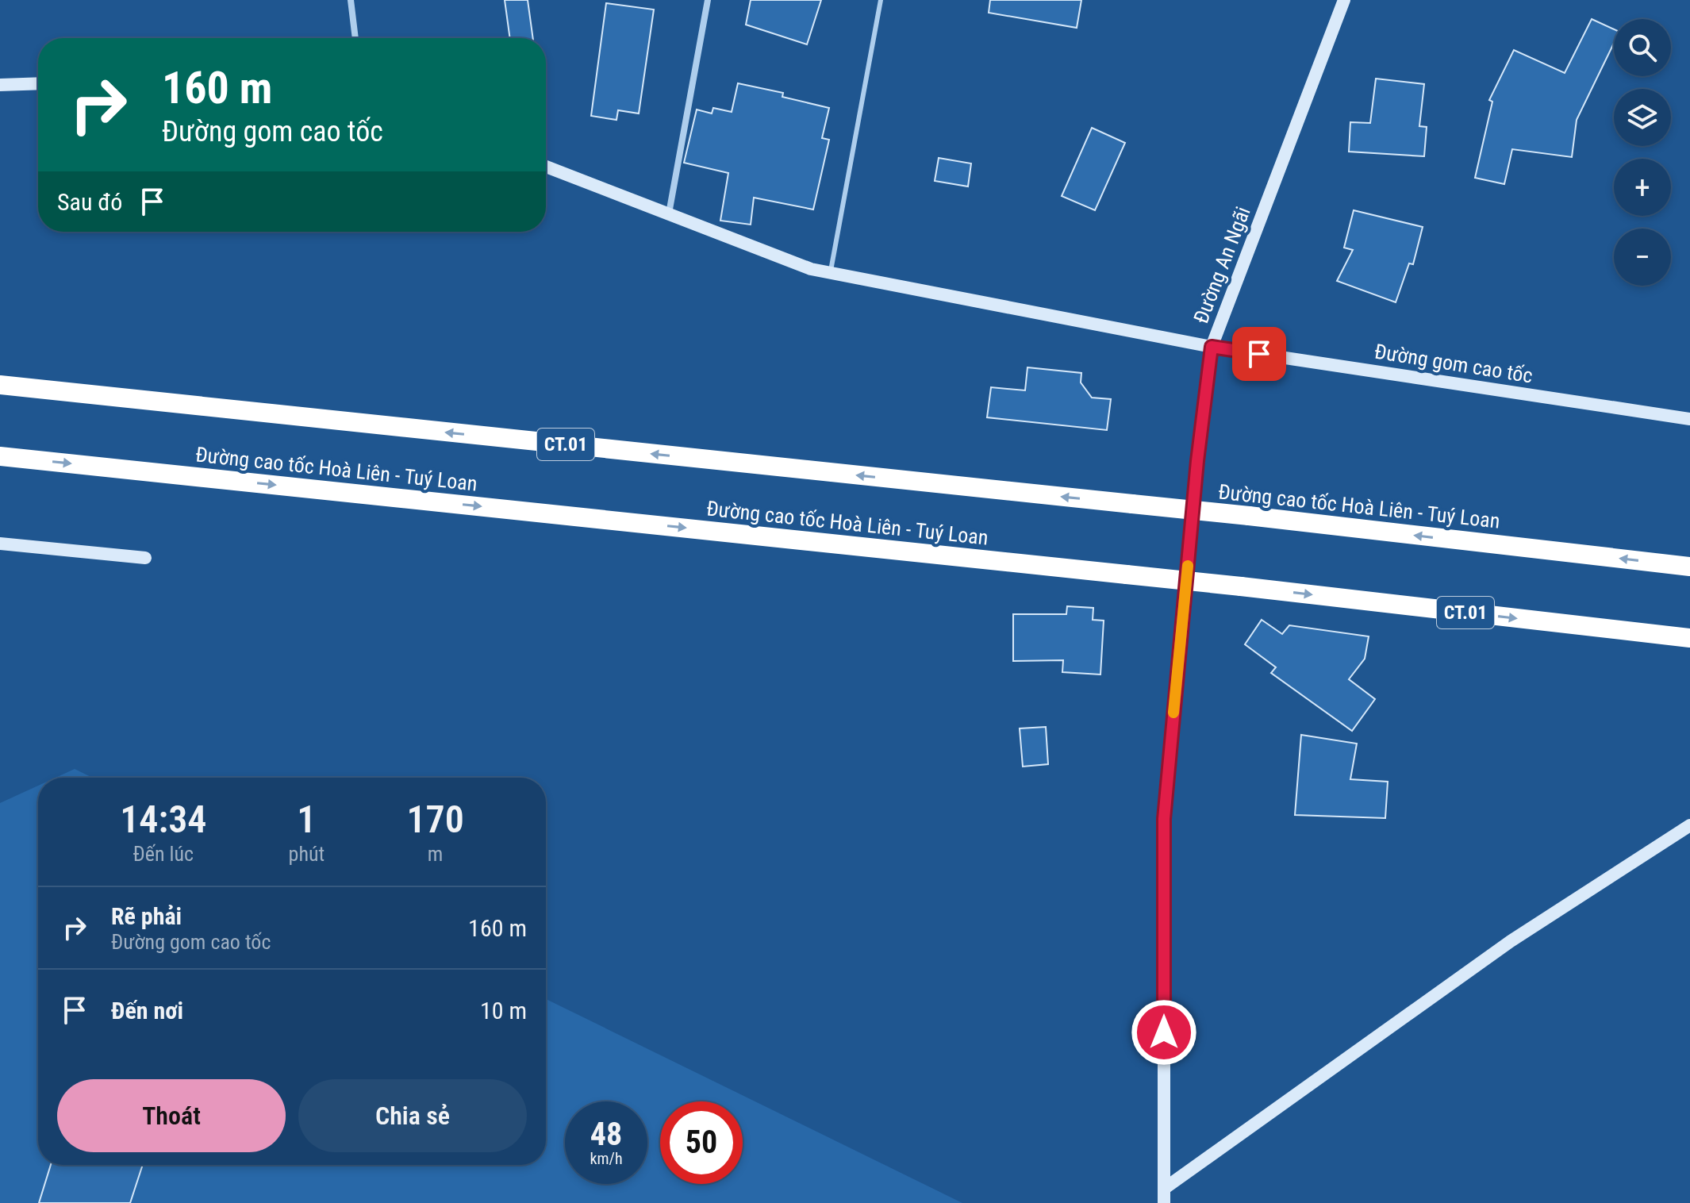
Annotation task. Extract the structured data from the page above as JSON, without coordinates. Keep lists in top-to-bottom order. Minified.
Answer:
{"streets":{"highway":["CT.01","Đường cao tốc Hoà Liên - Tuý Loan"],"main road":["Đường An Ngãi","Đường gom cao tốc"]},"crossings":[["Đường An Ngãi","Đường gom cao tốc"]],"page":{"map_buttons":["+","−"],"turn":["160 m","Đường gom cao tốc"],"then":"Sau đó","eta":["14:34","Đến lúc","1","phút","170","m"],"list":[{"name":"Rẽ phải","note":"Đường gom cao tốc","value":"160 m"},{"name":"Đến nơi","value":"10 m"}],"buttons":["Thoát","Chia sẻ"],"speed":"48 km/h","limit":"50"}}
